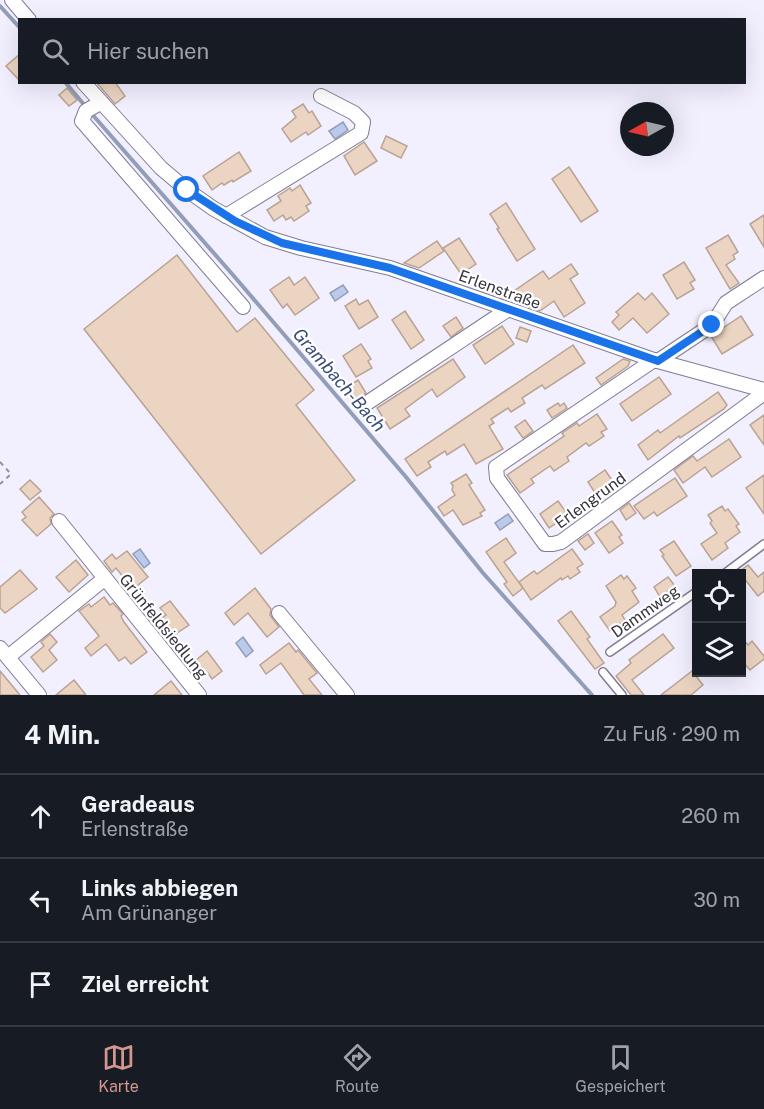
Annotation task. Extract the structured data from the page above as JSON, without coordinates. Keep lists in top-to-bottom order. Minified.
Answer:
{"streets":{"street":["Erlenstraße","Erlengrund","Grünfeldsiedlung"],"lane":["Dammweg"]},"crossings":[["Erlenstraße","Erlengrund"]],"water":["Grambach-Bach"],"north":"left","page":{"search":"Hier suchen","heading":["4 Min.","Zu Fuß · 290 m"],"list":[["Geradeaus","Erlenstraße","260 m"],["Links abbiegen","Am Grünanger","30 m"],"Ziel erreicht"],"nav":["Karte","Route","Gespeichert"]}}
